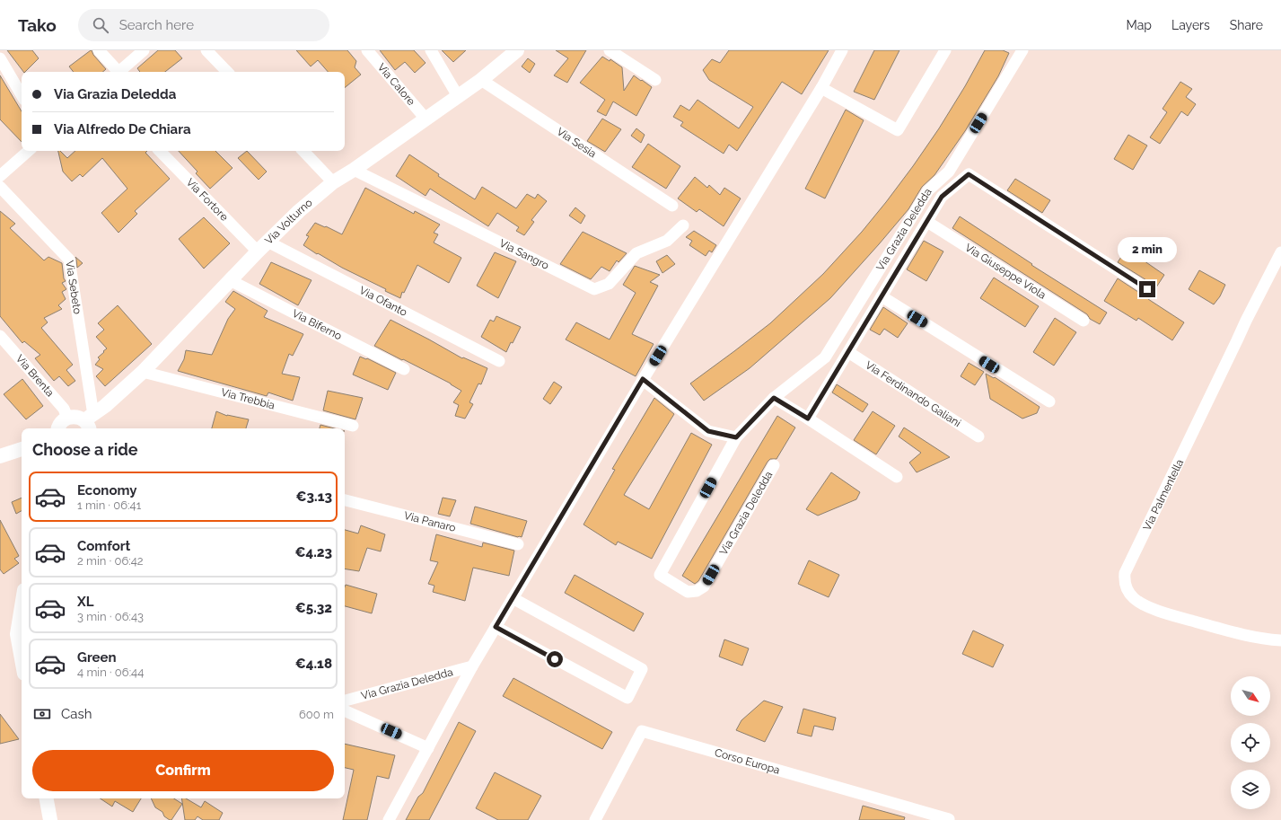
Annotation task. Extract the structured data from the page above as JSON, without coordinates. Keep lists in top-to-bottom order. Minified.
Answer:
{"streets":{"street":["Via Calore","Via Sesia","Via Fortore","Via Volturno","Via Grazia Deledda","Via Sangro","Via Giuseppe Viola","Via Sebeto","Via Ofanto","Via Biferno","Via Brenta","Via Ferdinando Galiani","Via Trebbia","Via Palmentella","Via Panaro","Corso Europa"]},"crossings":[["Via Calore","Via Volturno"],["Via Sesia","Via Volturno"],["Via Fortore","Via Volturno"],["Via Fortore","Via Ofanto"],["Via Volturno","Via Sangro"],["Via Volturno","Via Sebeto"],["Via Volturno","Via Ofanto"],["Via Volturno","Via Biferno"],["Via Volturno","Via Trebbia"]],"north":"bottom right","page":{"header":"Tako","search":"Search here","nav":["Map","Layers","Share"],"banner":["Via Grazia Deledda","Via Alfredo De Chiara"],"bubble":"2 min","heading":"Choose a ride","list":[{"name":"Economy","note":"1 min · 06:41","value":"€3.13"},{"name":"Comfort","note":"2 min · 06:42","value":"€4.23"},{"name":"XL","note":"3 min · 06:43","value":"€5.32"},{"name":"Green","note":"4 min · 06:44","value":"€4.18"}],"pay":["Cash","600 m"],"buttons":"Confirm"}}
